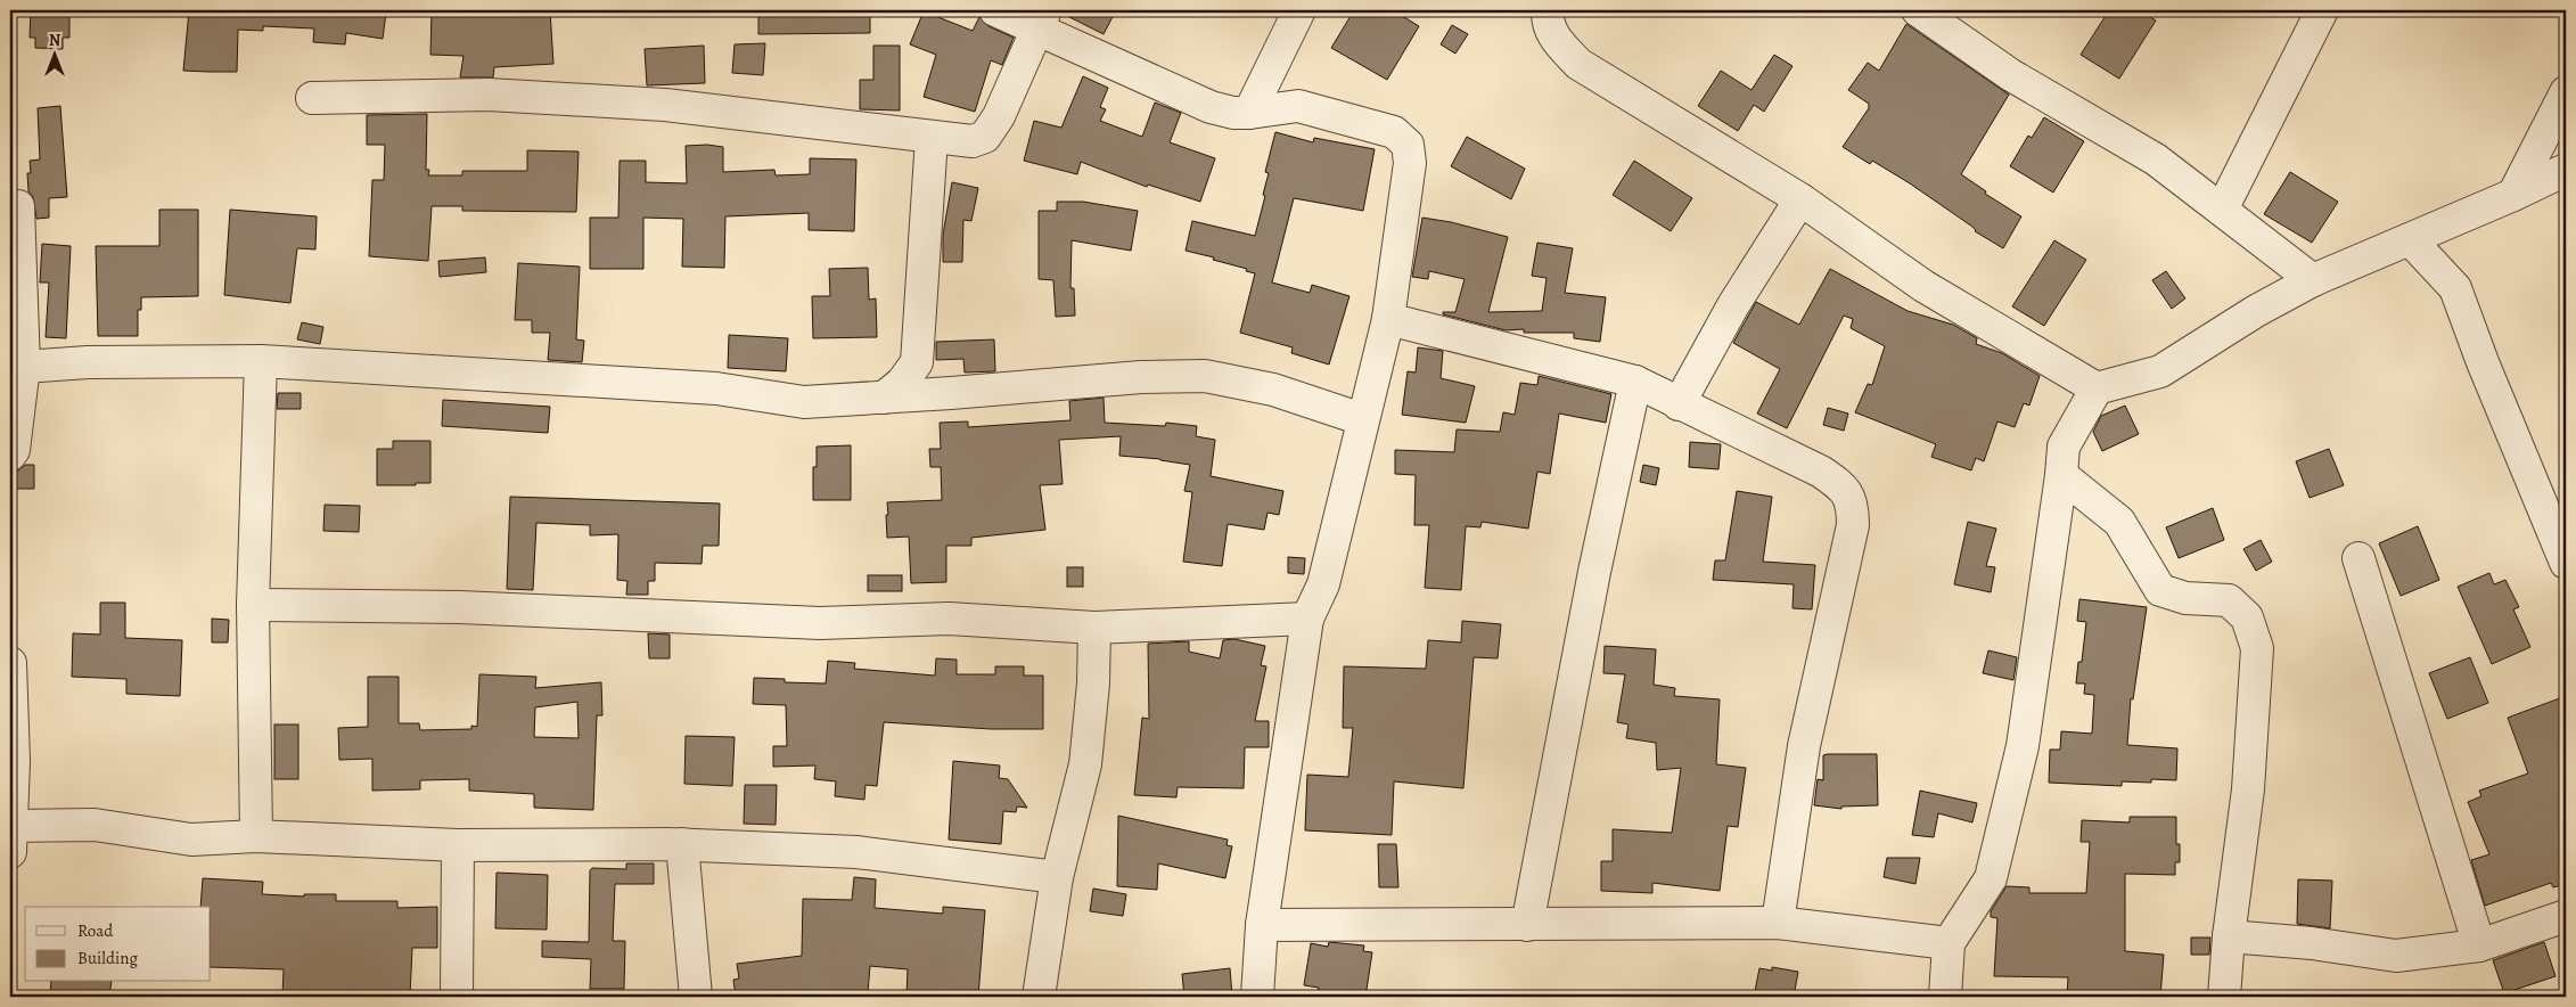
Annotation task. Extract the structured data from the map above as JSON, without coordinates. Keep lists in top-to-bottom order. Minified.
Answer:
{"legend":["Road","Building"],"north":"top"}
